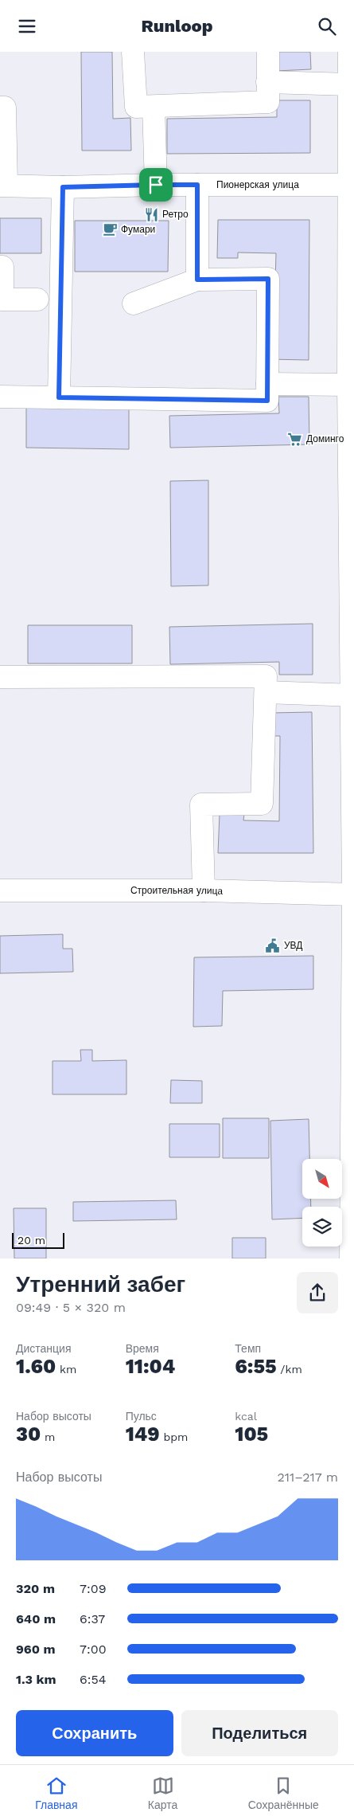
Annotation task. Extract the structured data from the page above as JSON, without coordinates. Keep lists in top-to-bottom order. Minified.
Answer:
{"streets":{"street":["Пионерская улица","Строительная улица"]},"places":{"restaurant":["Ретро"],"cafe":["Фумари"],"supermarket":["Доминго"],"public building":["УВД"]},"scale_bar":"20 m","north":"bottom right","page":{"header":"Runloop","scale":"20 m","heading":["Утренний забег","09:49 · 5 × 320 m"],"stats":[["Дистанция","1.60 km"],["Время","11:04"],["Темп","6:55 /km"],["Набор высоты","30 m"],["Пульс","149 bpm"],["kcal","105"]],"chart":["Набор высоты","211–217 m"],"list":[{"name":"320 m","note":"7:09"},{"name":"640 m","note":"6:37"},{"name":"960 m","note":"7:00"},{"name":"1.3 km","note":"6:54"}],"buttons":["Сохранить","Поделиться"],"tabs":["Главная","Карта","Сохранённые"]}}
